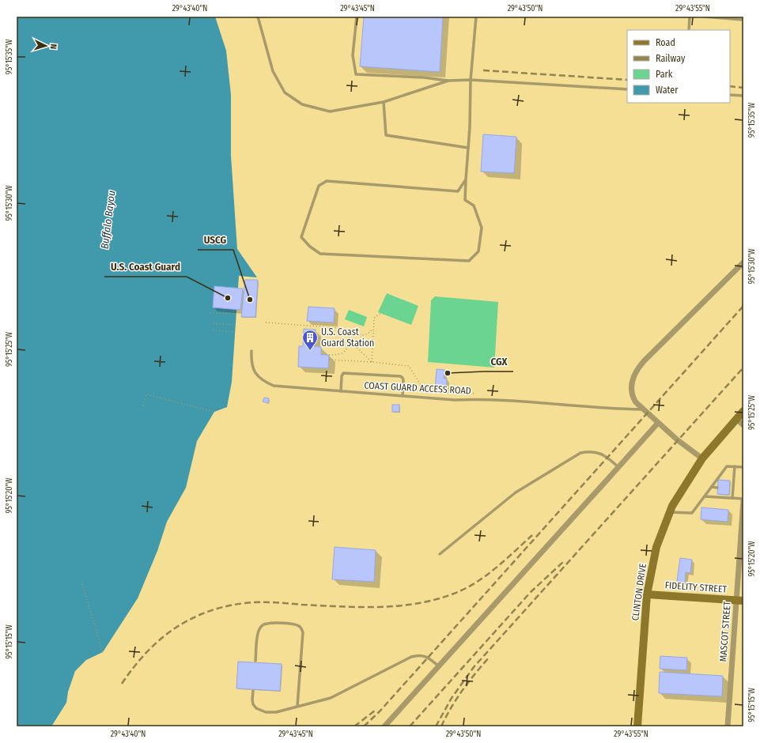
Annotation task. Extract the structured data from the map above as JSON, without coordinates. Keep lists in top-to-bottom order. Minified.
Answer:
{"streets":{"main road":["FIDELITY STREET","CLINTON DRIVE"],"street":["MASCOT STREET"],"lane":["COAST GUARD ACCESS ROAD"]},"crossings":[["FIDELITY STREET","CLINTON DRIVE"],["FIDELITY STREET","MASCOT STREET"]],"water":["Buffalo Bayou"],"places":{"other":["U.S. Coast Guard","USCG","CGX"],"building":["U.S. Coast Guard Station"]},"legend":["Road","Railway","Park","Water"],"north":"right","coordinates":["29°43'40\"N","29°43'45\"N","29°43'50\"N","29°43'55\"N","95°15'35\"W","95°15'30\"W","95°15'25\"W","95°15'20\"W","95°15'15\"W"]}
